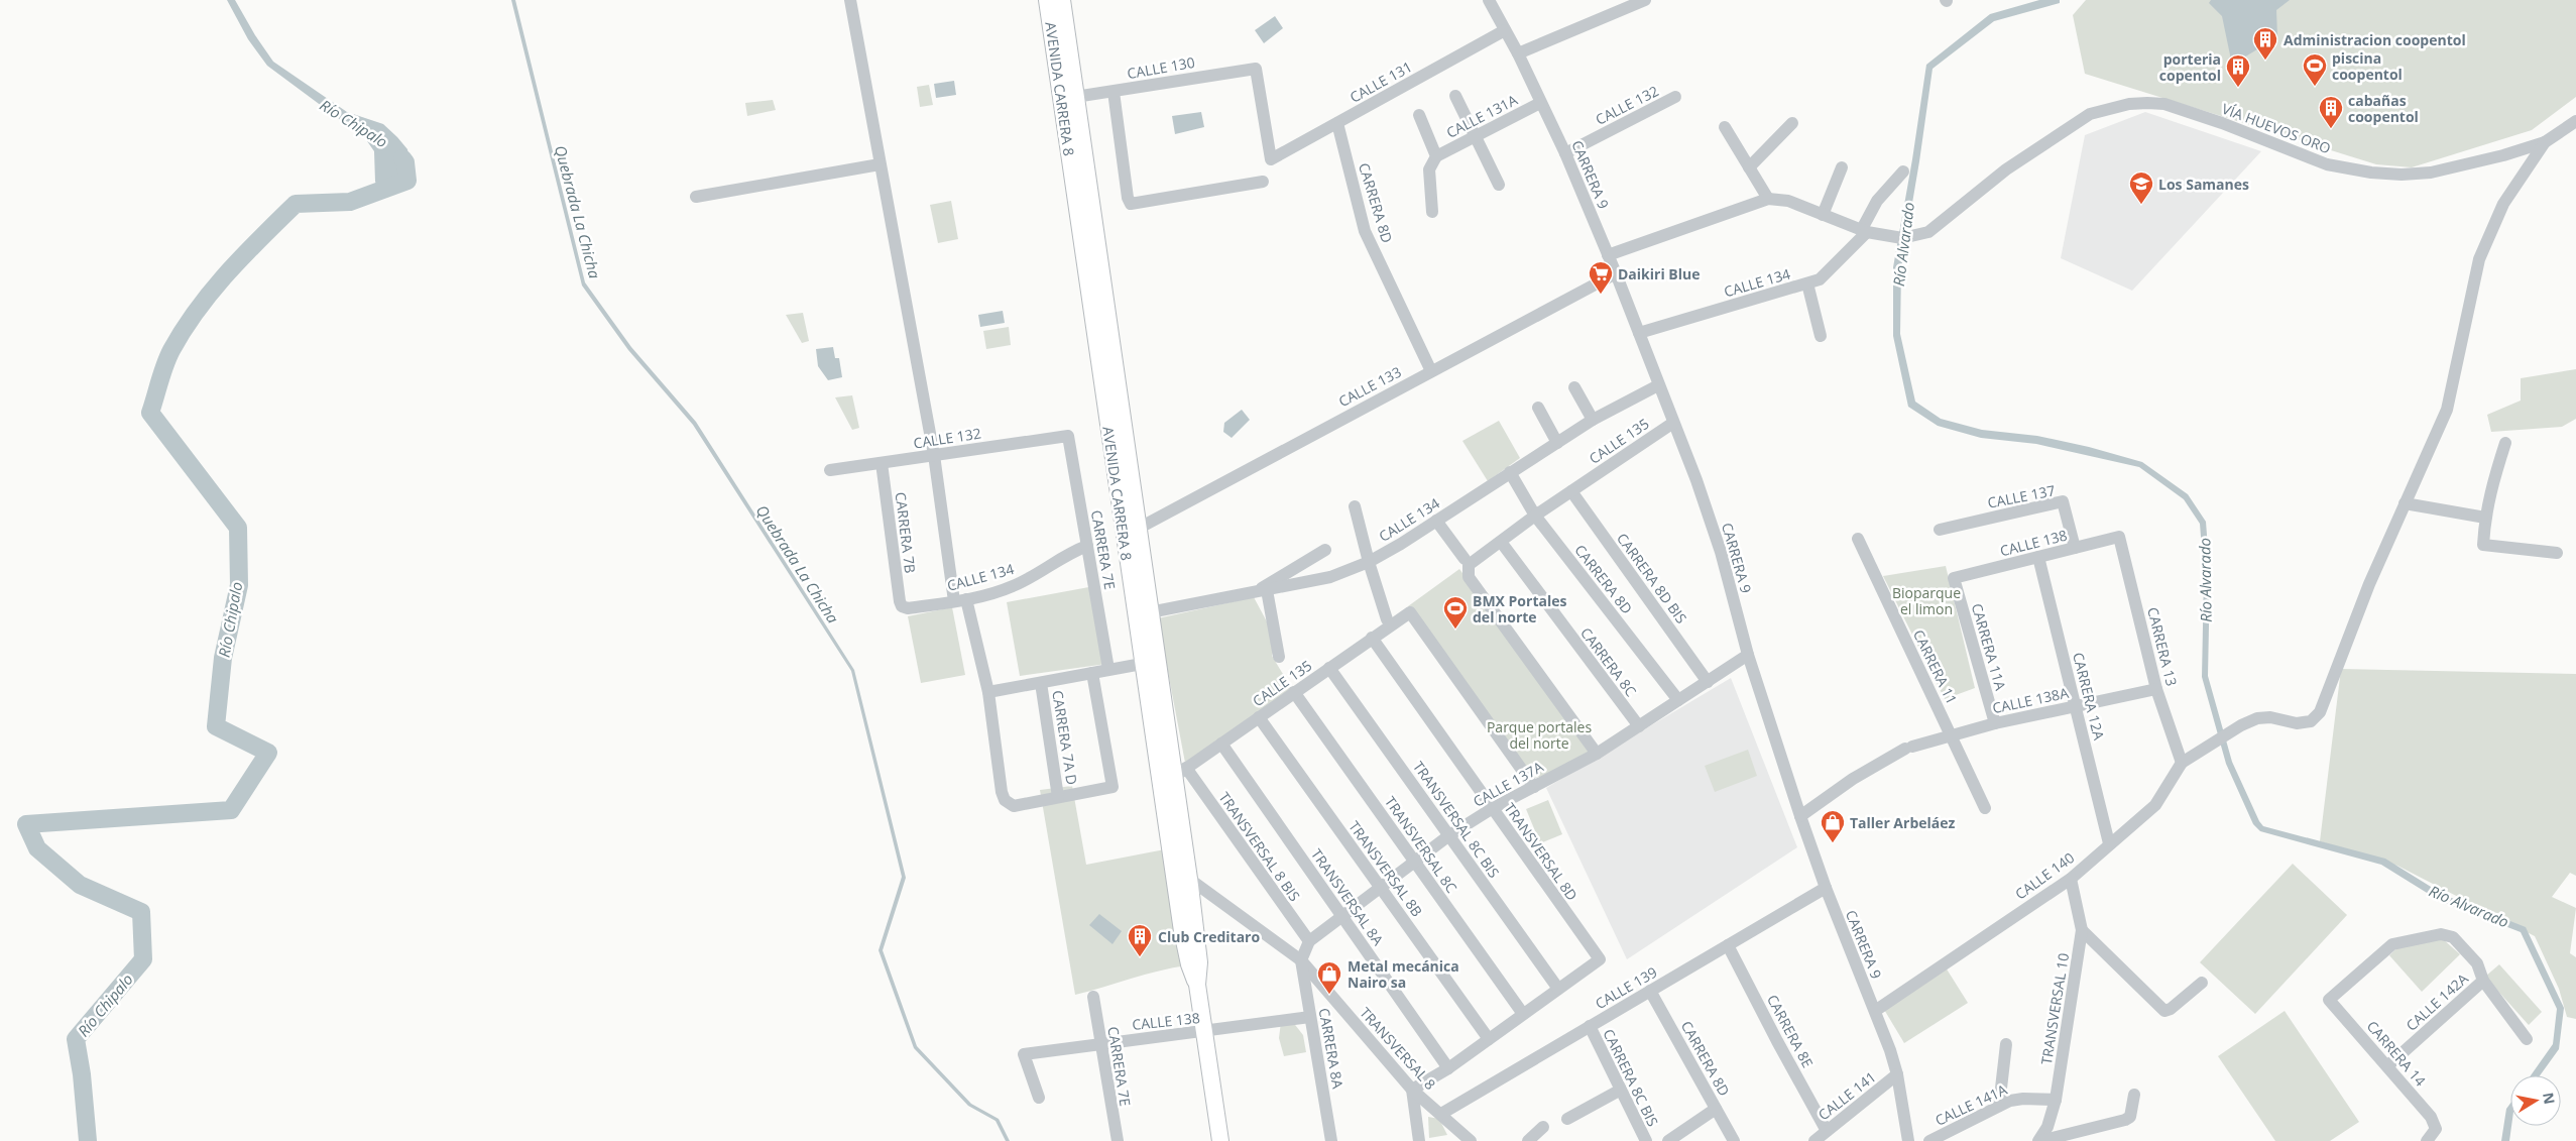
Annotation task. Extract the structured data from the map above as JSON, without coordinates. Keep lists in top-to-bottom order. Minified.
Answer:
{"streets":{"main road":["AVENIDA CARRERA 8"],"street":["CALLE 130","CALLE 131","CALLE 132","CALLE 131A","VÍA HUEVOS ORO","CARRERA 9","CARRERA 8D","CALLE 134","CALLE 133","CALLE 135","CALLE 137","CARRERA 7B","CALLE 138","CARRERA 7E","CARRERA 8D BIS","CARRERA 11A","CARRERA 13","CARRERA 8C","CARRERA 11","CARRERA 12A","CALLE 138A","CARRERA 7A D","CALLE 137A","TRANSVERSAL 8C BIS","TRANSVERSAL 8C","TRANSVERSAL 8 BIS","TRANSVERSAL 8D","TRANSVERSAL 8B","CALLE 140","TRANSVERSAL 8A","CALLE 139","CALLE 142A","TRANSVERSAL 10","CARRERA 8E","CARRERA 8A","TRANSVERSAL 8","CARRERA 14","CARRERA 8C BIS","CALLE 141","CALLE 141A"]},"crossings":[["CALLE 130","CALLE 131"],["CALLE 130","AVENIDA CARRERA 8"],["CALLE 131","CARRERA 9"],["CALLE 131","CARRERA 8D"],["AVENIDA CARRERA 8","CALLE 134"],["AVENIDA CARRERA 8","CALLE 133"],["AVENIDA CARRERA 8","CALLE 135"],["AVENIDA CARRERA 8","CALLE 138"],["AVENIDA CARRERA 8","TRANSVERSAL 8 BIS"],["AVENIDA CARRERA 8","TRANSVERSAL 8"],["CALLE 132","CARRERA 9"],["CALLE 132","CARRERA 7B"],["CALLE 132","CARRERA 7E"],["CALLE 131A","CARRERA 9"],["VÍA HUEVOS ORO","CALLE 134"],["VÍA HUEVOS ORO","CALLE 140"],["CARRERA 9","CALLE 134"],["CARRERA 9","CALLE 133"],["CARRERA 9","CALLE 135"],["CARRERA 9","CALLE 138A"],["CARRERA 9","CALLE 137A"],["CARRERA 9","CALLE 140"],["CARRERA 9","CALLE 139"],["CARRERA 9","CALLE 141"],["CARRERA 8D","CALLE 134"],["CARRERA 8D","CALLE 133"],["CARRERA 8D","CALLE 135"],["CARRERA 8D","CALLE 137A"],["CARRERA 8D","CALLE 139"],["CALLE 134","CARRERA 7B"],["CALLE 134","CARRERA 7E"],["CALLE 135","CARRERA 8D BIS"],["CALLE 135","CARRERA 8C"],["CALLE 135","CALLE 137A"],["CALLE 135","TRANSVERSAL 8C BIS"],["CALLE 135","TRANSVERSAL 8C"],["CALLE 135","TRANSVERSAL 8 BIS"],["CALLE 135","TRANSVERSAL 8D"],["CALLE 135","TRANSVERSAL 8B"],["CALLE 135","TRANSVERSAL 8A"],["CALLE 137","CALLE 138"],["CALLE 138","CARRERA 7E"],["CALLE 138","CARRERA 11A"],["CALLE 138","CARRERA 13"],["CALLE 138","CARRERA 12A"],["CALLE 138","CARRERA 8A"],["CARRERA 8D BIS","CALLE 137A"],["CARRERA 11A","CALLE 138A"],["CARRERA 13","CALLE 138A"],["CARRERA 13","CALLE 140"],["CARRERA 8C","CALLE 137A"],["CARRERA 11","CALLE 138A"],["CARRERA 12A","CALLE 138A"],["CARRERA 12A","CALLE 140"],["CALLE 137A","TRANSVERSAL 8C BIS"],["CALLE 137A","TRANSVERSAL 8C"],["CALLE 137A","TRANSVERSAL 8 BIS"],["CALLE 137A","TRANSVERSAL 8D"],["CALLE 137A","TRANSVERSAL 8B"],["CALLE 137A","TRANSVERSAL 8A"],["CALLE 137A","CARRERA 8A"],["CALLE 137A","TRANSVERSAL 8"],["TRANSVERSAL 8C BIS","TRANSVERSAL 8D"],["CALLE 140","TRANSVERSAL 10"],["CALLE 139","CARRERA 8E"],["CALLE 139","TRANSVERSAL 8"],["CALLE 139","CARRERA 8C BIS"],["CALLE 142A","CARRERA 14"],["TRANSVERSAL 10","CALLE 141A"],["CARRERA 8E","CALLE 141"],["CARRERA 8A","TRANSVERSAL 8"]],"water":["Río Chipalo","Quebrada La Chicha","Río Alvarado"],"parks":["Bioparque el limon","Parque portales del norte"],"places":{"building":["Administracion coopentol","porteria copentol","cabañas coopentol","Club Creditaro"],"sports":["piscina coopentol","BMX Portales del norte"],"school or university":["Los Samanes"],"supermarket":["Daikiri Blue"],"shop":["Taller Arbeláez","Metal mecánica Nairo sa"]},"north":"right"}
